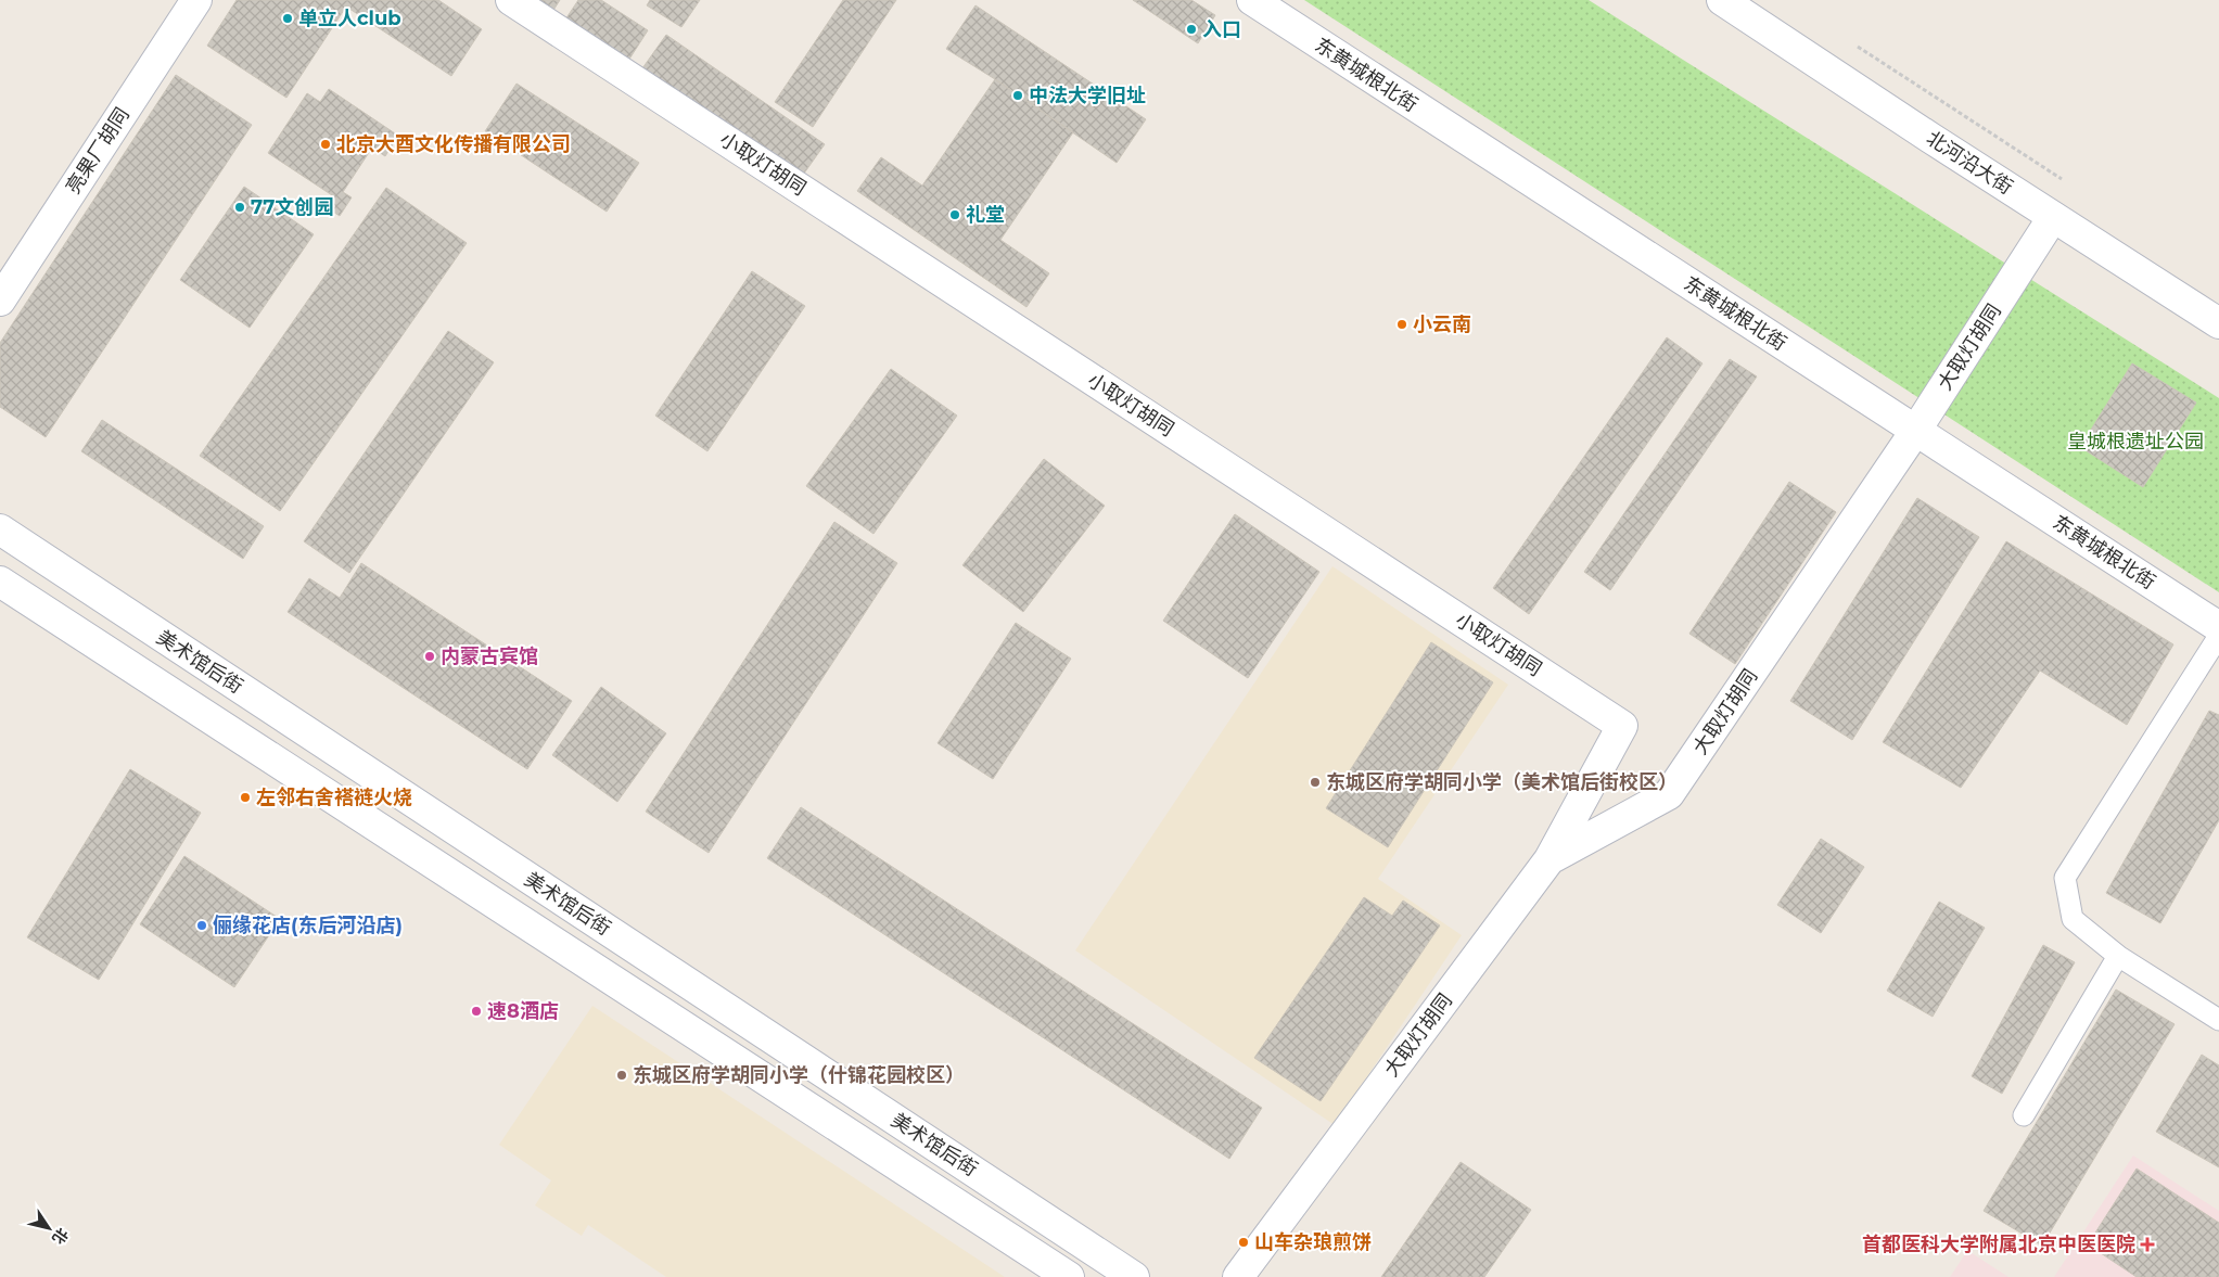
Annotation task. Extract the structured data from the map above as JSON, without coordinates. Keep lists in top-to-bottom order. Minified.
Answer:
{"streets":{"street":["东黄城根北街","亮果厂胡同","北河沿大街","小取灯胡同","大取灯胡同","美术馆后街"]},"crossings":[["东黄城根北街","大取灯胡同"],["北河沿大街","大取灯胡同"],["小取灯胡同","大取灯胡同"]],"parks":["皇城根遗址公园"],"places":{"other":["单立人club","入口","中法大学旧址","北京大酉文化传播有限公司","77文创园","礼堂","小云南","内蒙古宾馆","东城区府学胡同小学（美术馆后街校区）","左邻右舍褡裢火烧","俪缘花店(东后河沿店)","速8酒店","东城区府学胡同小学（什锦花园校区）","山车杂琅煎饼"],"health":["首都医科大学附属北京中医医院"]},"north":"bottom right"}
